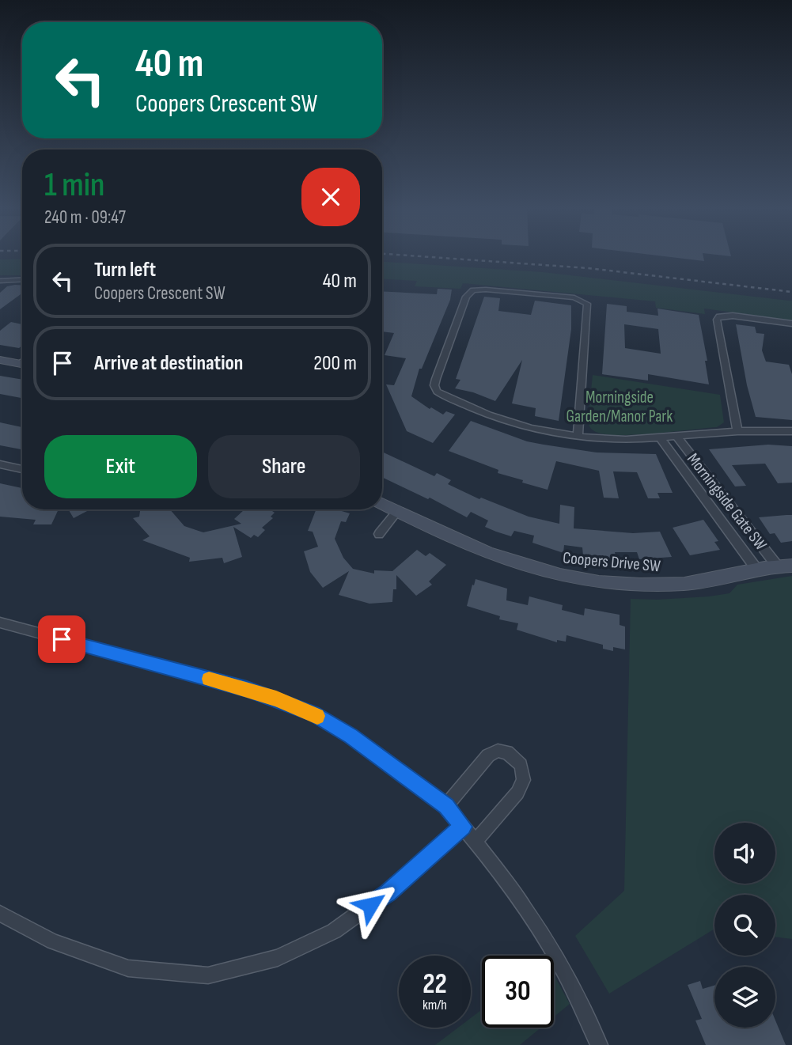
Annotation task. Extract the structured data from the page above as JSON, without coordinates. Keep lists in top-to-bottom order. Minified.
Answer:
{"streets":{"street":["Morningside Gate SW","Coopers Drive SW"]},"crossings":[["Morningside Gate SW","Coopers Drive SW"]],"parks":["Morningside Garden/Manor Park"],"page":{"turn":["40 m","Coopers Crescent SW"],"heading":["1 min","240 m · 09:47"],"list":[{"name":"Turn left","note":"Coopers Crescent SW","value":"40 m"},{"name":"Arrive at destination","value":"200 m"}],"buttons":["Exit","Share"],"speed":"22 km/h","limit":"30"}}
